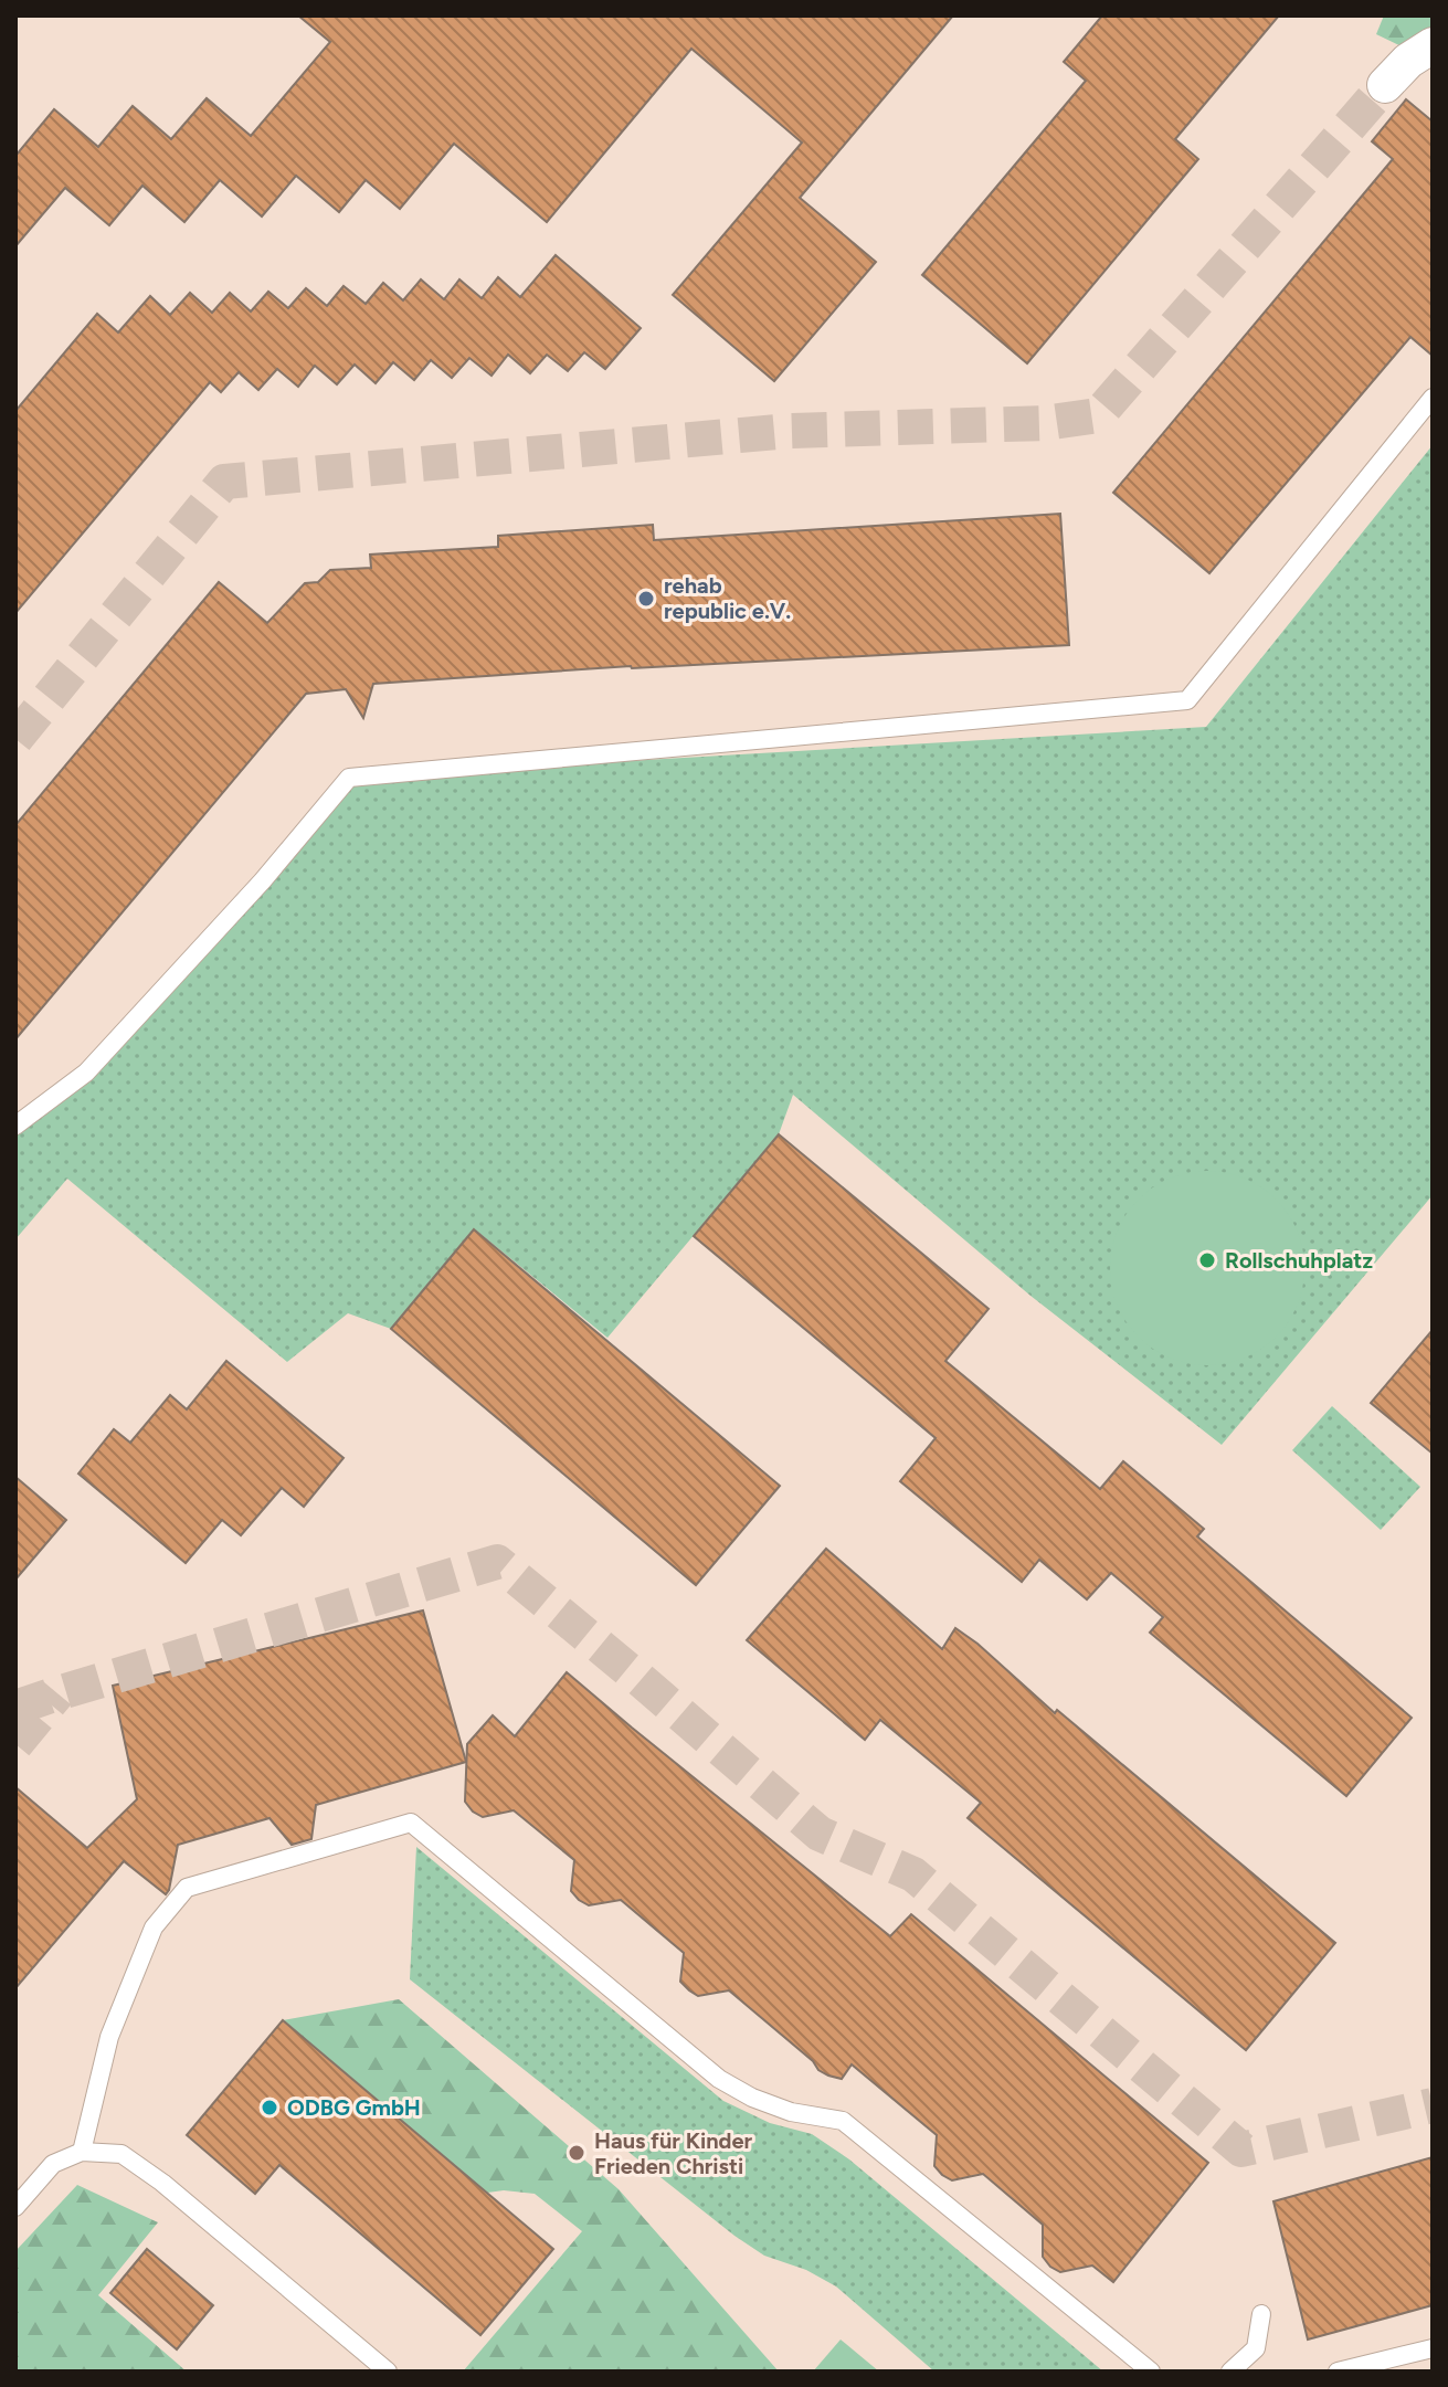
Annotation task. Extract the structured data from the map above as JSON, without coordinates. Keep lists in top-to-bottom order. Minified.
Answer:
{"places":["rehab republic e.V.","Rollschuhplatz","ODBG GmbH","Haus für Kinder Frieden Christi"]}
